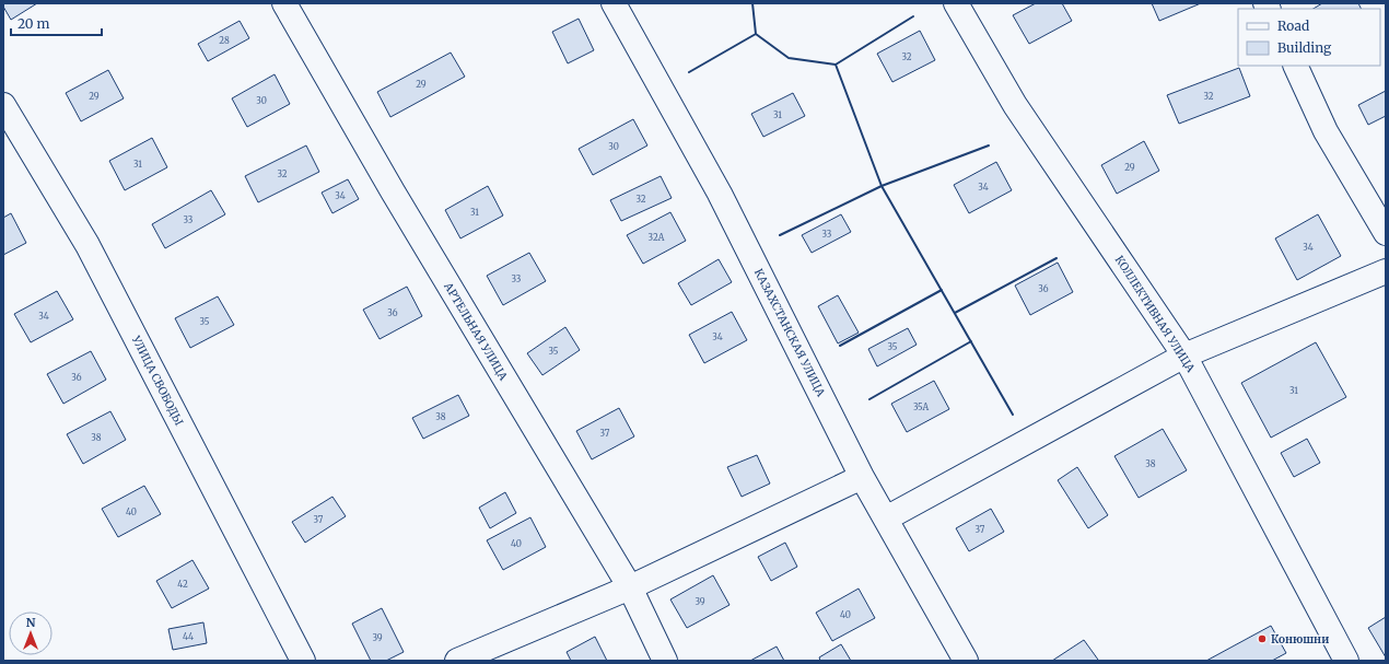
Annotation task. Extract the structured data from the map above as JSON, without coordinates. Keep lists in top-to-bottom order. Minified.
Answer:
{"streets":{"street":["КОЛЛЕКТИВНАЯ УЛИЦА","АРТЕЛЬНАЯ УЛИЦА","КАЗАХСТАНСКАЯ УЛИЦА","УЛИЦА СВОБОДЫ"]},"places":["Конюшни"],"house_numbers":["28","32","29","29","32","30","31","30","31","29","32","34","34","32","31","33","33","32А","34","33","36","36","34","35","34","35","35","36","31","35А","38","37","38","38","40","37","37","40","42","39","40","44","39"],"legend":["Road","Building"],"scale_bar":"20 m","north":"top"}
